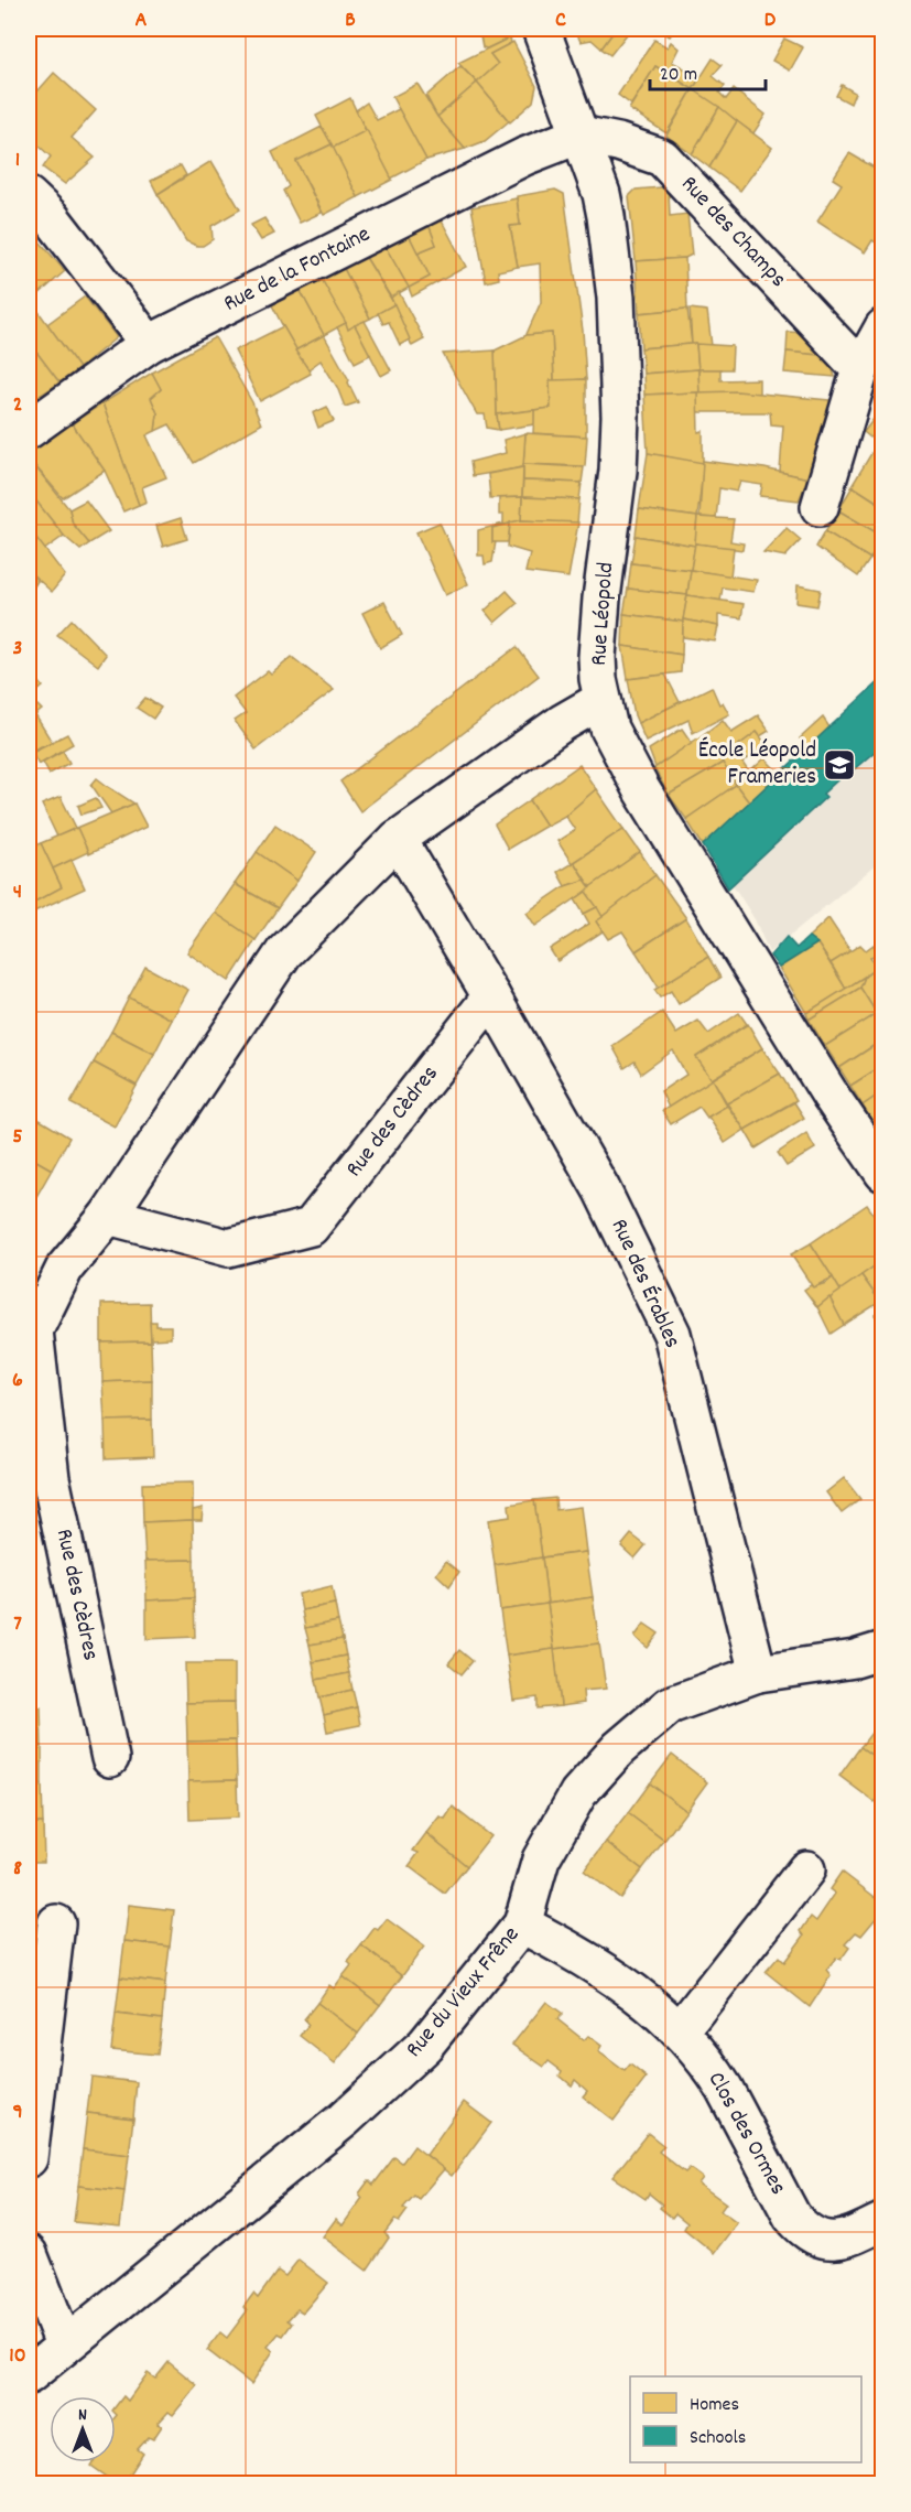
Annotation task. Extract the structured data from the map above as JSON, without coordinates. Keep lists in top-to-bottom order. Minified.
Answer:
{"streets":{"street":["Rue des Champs","Rue de la Fontaine","Rue Léopold","Rue des Cèdres","Rue des Érables","Rue du Vieux Frêne","Clos des Ormes"]},"crossings":[["Rue des Champs","Rue de la Fontaine"],["Rue des Champs","Rue Léopold"],["Rue de la Fontaine","Rue Léopold"],["Rue Léopold","Rue des Cèdres"],["Rue des Cèdres","Rue des Érables"],["Rue des Érables","Rue du Vieux Frêne"],["Rue du Vieux Frêne","Clos des Ormes"]],"places":{"school or university":["École Léopold Frameries"]},"legend":["Homes","Schools"],"scale_bar":"20 m","north":"top","grid":{"columns":["A","B","C","D"],"rows":["1","2","3","4","5","6","7","8","9","10"]}}
